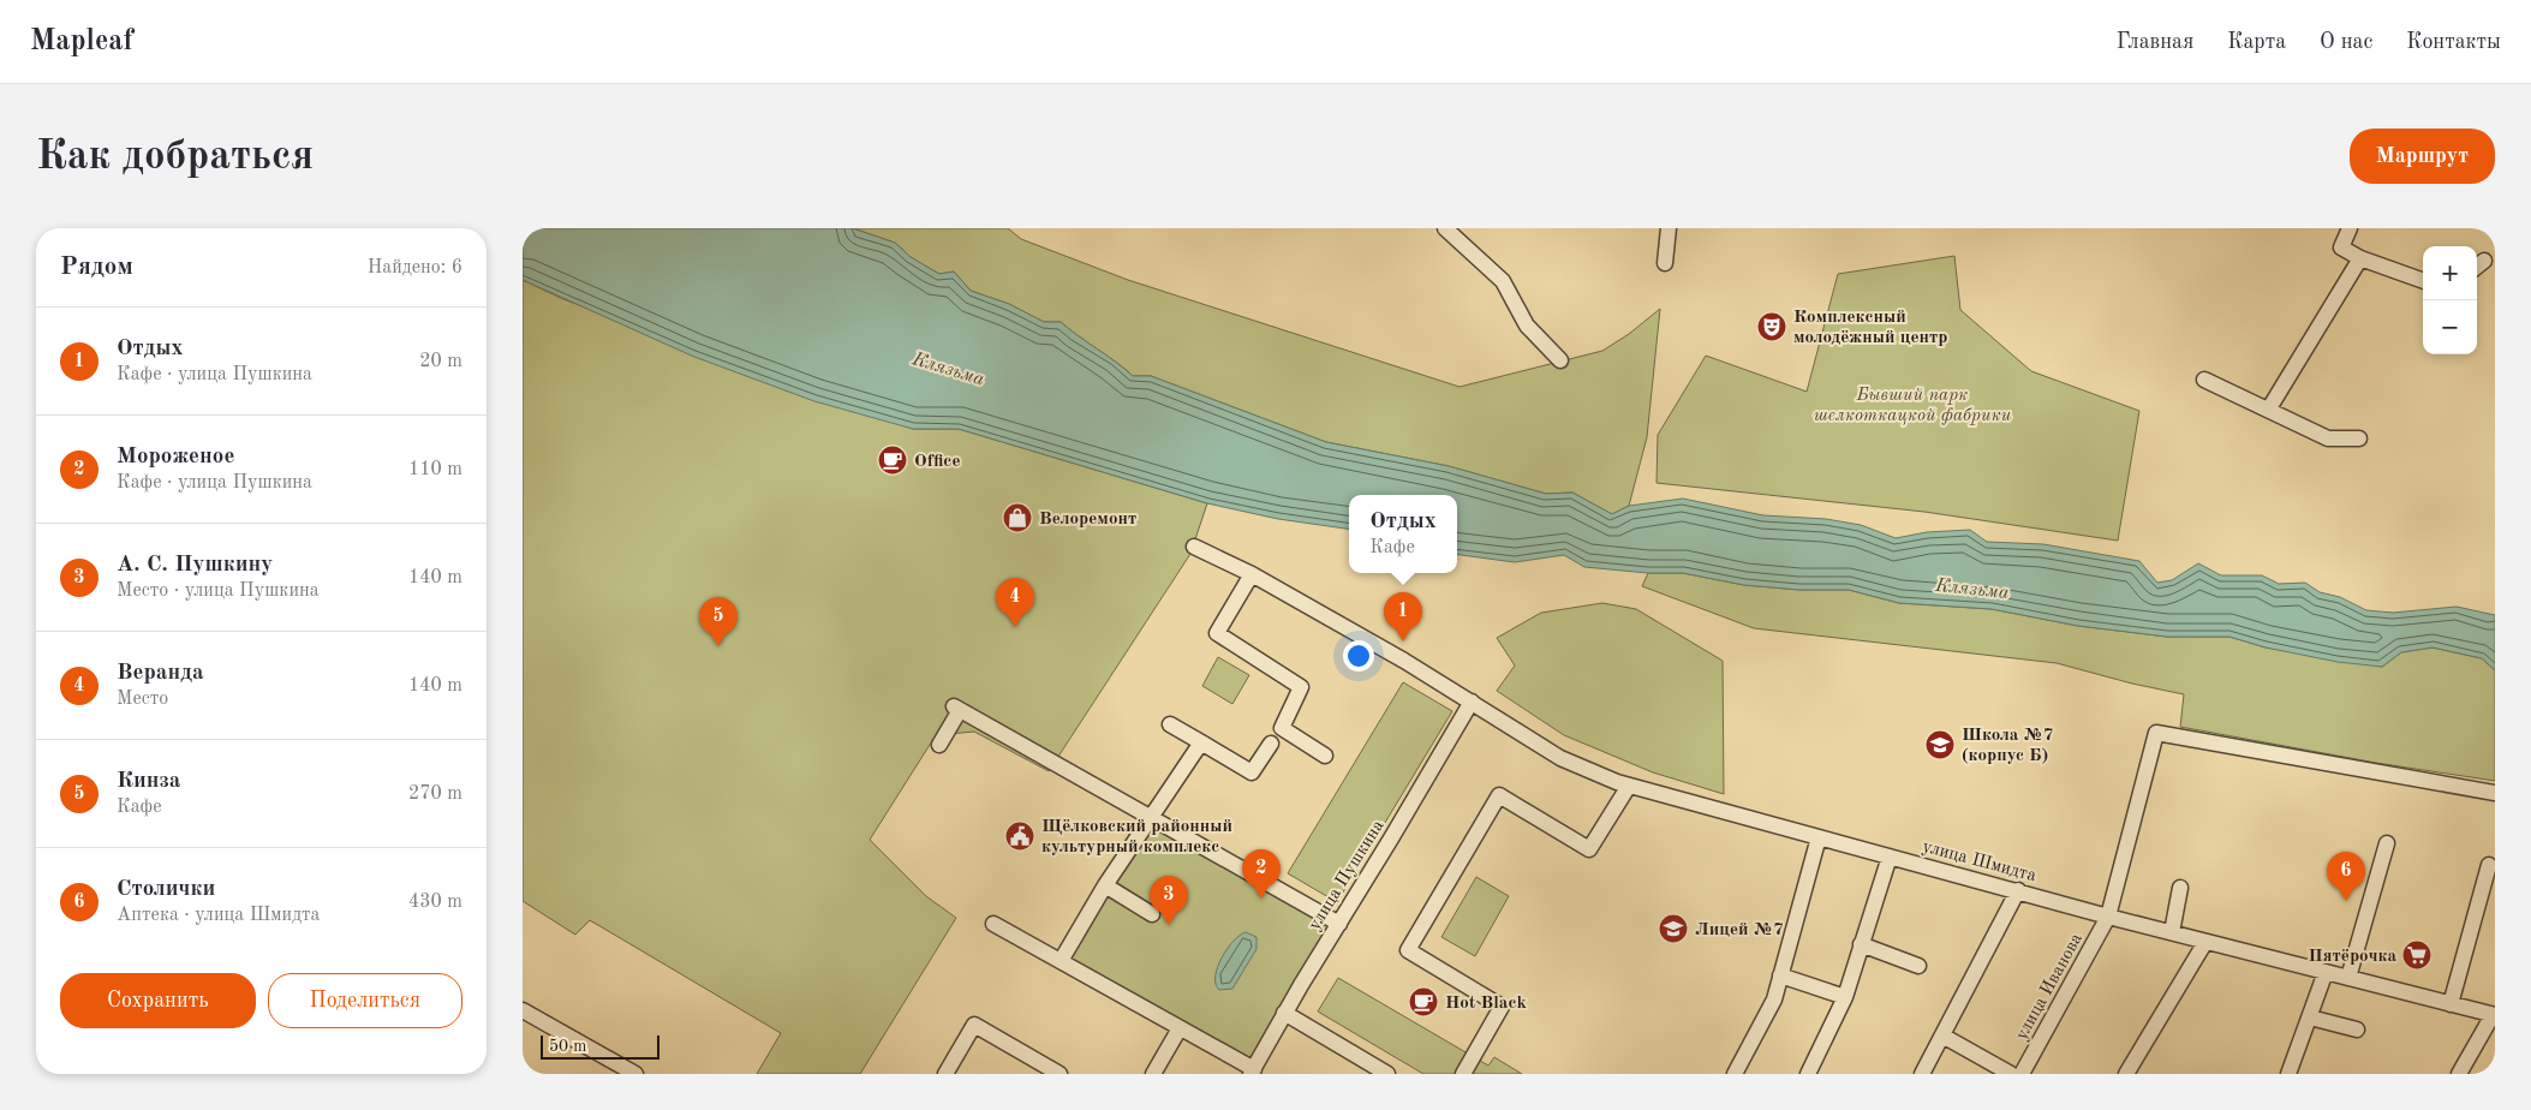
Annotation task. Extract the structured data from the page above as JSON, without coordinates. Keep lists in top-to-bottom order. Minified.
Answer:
{"streets":{"street":["улица Шмидта","улица Пушкина","улица Иванова"]},"crossings":[["улица Шмидта","улица Пушкина"],["улица Шмидта","улица Иванова"]],"water":["Клязьма"],"parks":["Бывший парк шелкоткацкой фабрики"],"places":{"theatre":["Комплексный молодёжный центр"],"cafe":["Office","Hot Black"],"shop":["Велоремонт"],"school or university":["Школа №7 (корпус Б)","Лицей №7"],"public building":["Щёлковский районный культурный комплекс"],"supermarket":["Пятёрочка"]},"scale_bar":"50 m","page":{"header":"Mapleaf","nav":["Главная","Карта","О нас","Контакты"],"buttons":["Маршрут",["Сохранить","Поделиться"]],"title":"Как добраться","heading":["Рядом","Найдено: 6"],"map_buttons":["+","−"],"list":[{"mark":"1","name":"Отдых","note":"Кафе · улица Пушкина","value":"20 m"},{"mark":"2","name":"Мороженое","note":"Кафе · улица Пушкина","value":"110 m"},{"mark":"3","name":"А. С. Пушкину","note":"Место · улица Пушкина","value":"140 m"},{"mark":"4","name":"Веранда","note":"Место","value":"140 m"},{"mark":"5","name":"Кинза","note":"Кафе","value":"270 m"},{"mark":"6","name":"Столички","note":"Аптека · улица Шмидта","value":"430 m"}],"popup":["Отдых","Кафе"],"pins":["4","1","5","2","6","3"],"scale":"50 m"}}
